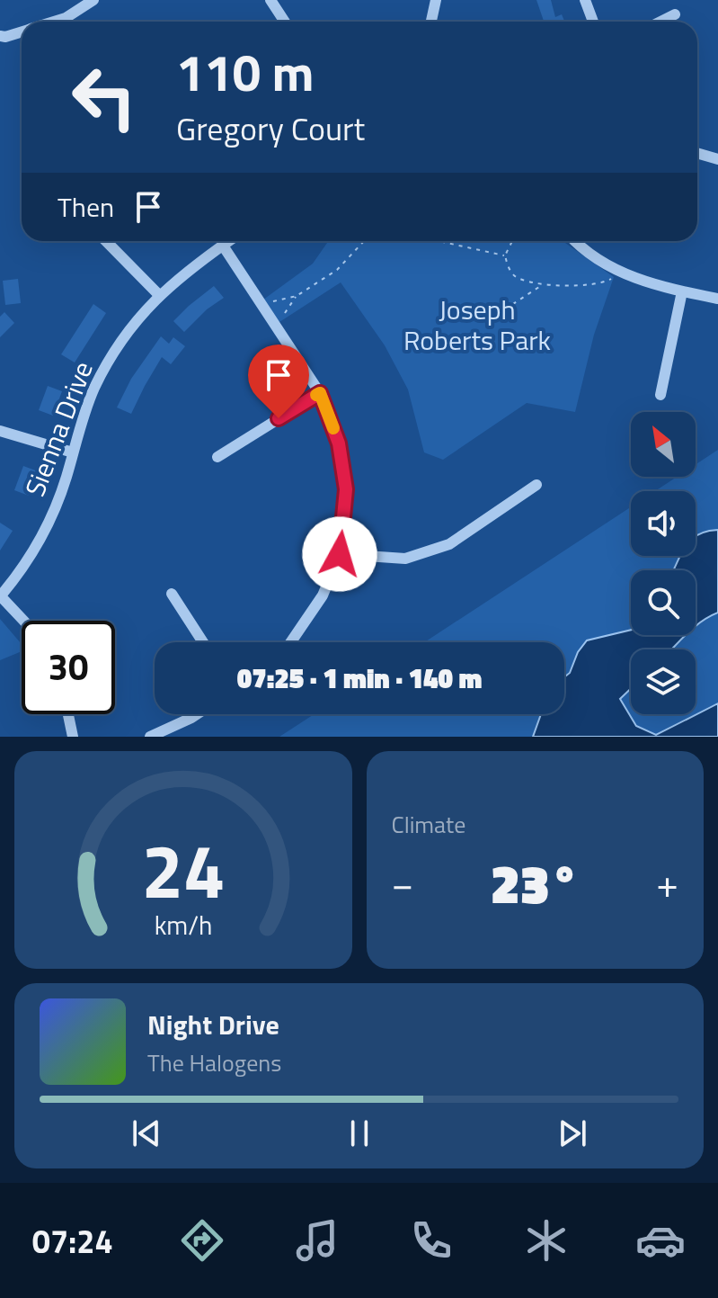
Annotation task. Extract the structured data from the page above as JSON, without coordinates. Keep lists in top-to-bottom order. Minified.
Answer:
{"streets":{"street":["Sienna Drive"]},"parks":["Joseph Roberts Park"],"north":"top left","page":{"turn":["110 m","Gregory Court"],"then":"Then","limit":"30","trip":"07:25 · 1 min · 140 m","tile":"Climate","heat":["−","23°","+"],"song":["Night Drive","The Halogens"],"tabs":"07:24","gauge":["24","km/h"]}}
